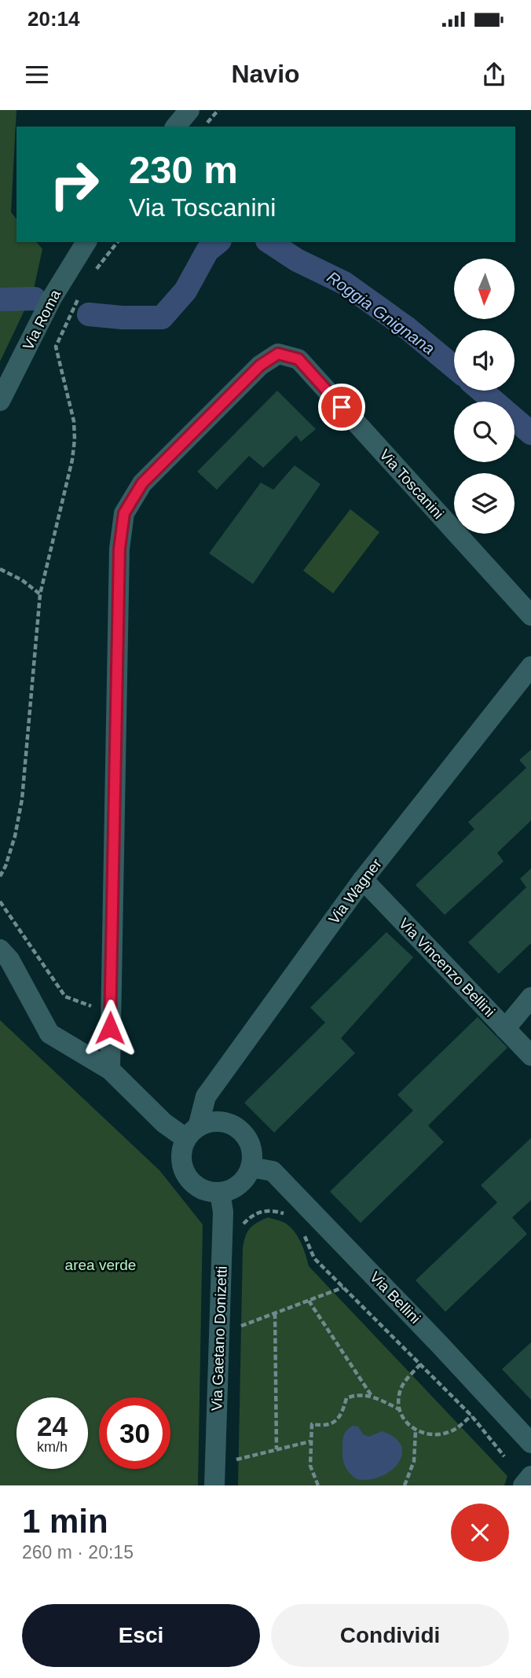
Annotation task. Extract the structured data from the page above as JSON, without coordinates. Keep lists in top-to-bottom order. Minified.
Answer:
{"streets":{"street":["Via Roma","Via Toscanini","Via Wagner","Via Vincenzo Bellini","Via Bellini","Via Gaetano Donizetti"]},"crossings":[["Via Wagner","Via Vincenzo Bellini"],["Via Wagner","Via Bellini"],["Via Wagner","Via Gaetano Donizetti"],["Via Bellini","Via Gaetano Donizetti"]],"water":["Roggia Gnignana"],"parks":["area verde"],"north":"bottom","page":{"status":"20:14","header":"Navio","turn":["230 m","Via Toscanini"],"speed":"24 km/h","limit":"30","heading":["1 min","260 m · 20:15"],"buttons":["Esci","Condividi"]}}
